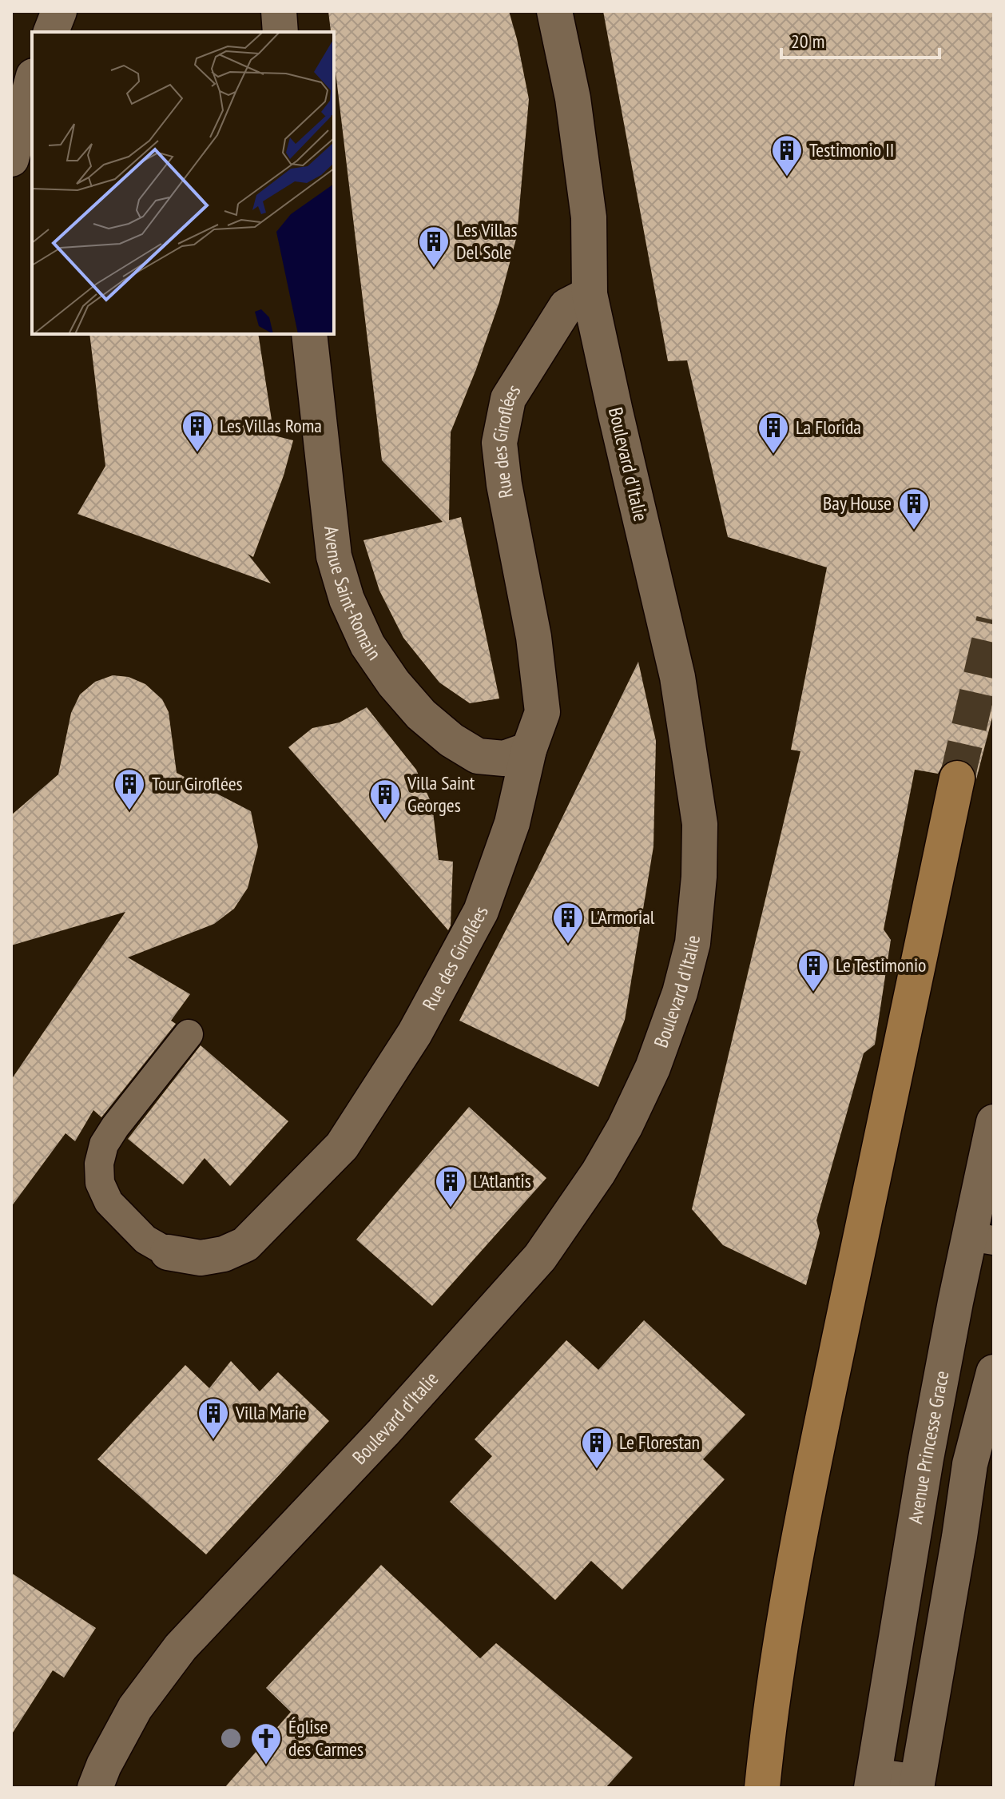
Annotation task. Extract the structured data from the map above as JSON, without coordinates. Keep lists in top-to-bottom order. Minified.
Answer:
{"streets":{"street":["Rue des Giroflées","Boulevard d'Italie","Avenue Saint-Romain","Avenue Princesse Grace"]},"crossings":[["Rue des Giroflées","Boulevard d'Italie"],["Rue des Giroflées","Avenue Saint-Romain"]],"places":{"building":["Testimonio II","Les Villas Del Sole","Les Villas Roma","La Florida","Bay House","Tour Giroflées","Villa Saint Georges","L'Armorial","Le Testimonio","L'Atlantis","Villa Marie","Le Florestan"],"church":["Église des Carmes"]},"scale_bar":"20 m"}
